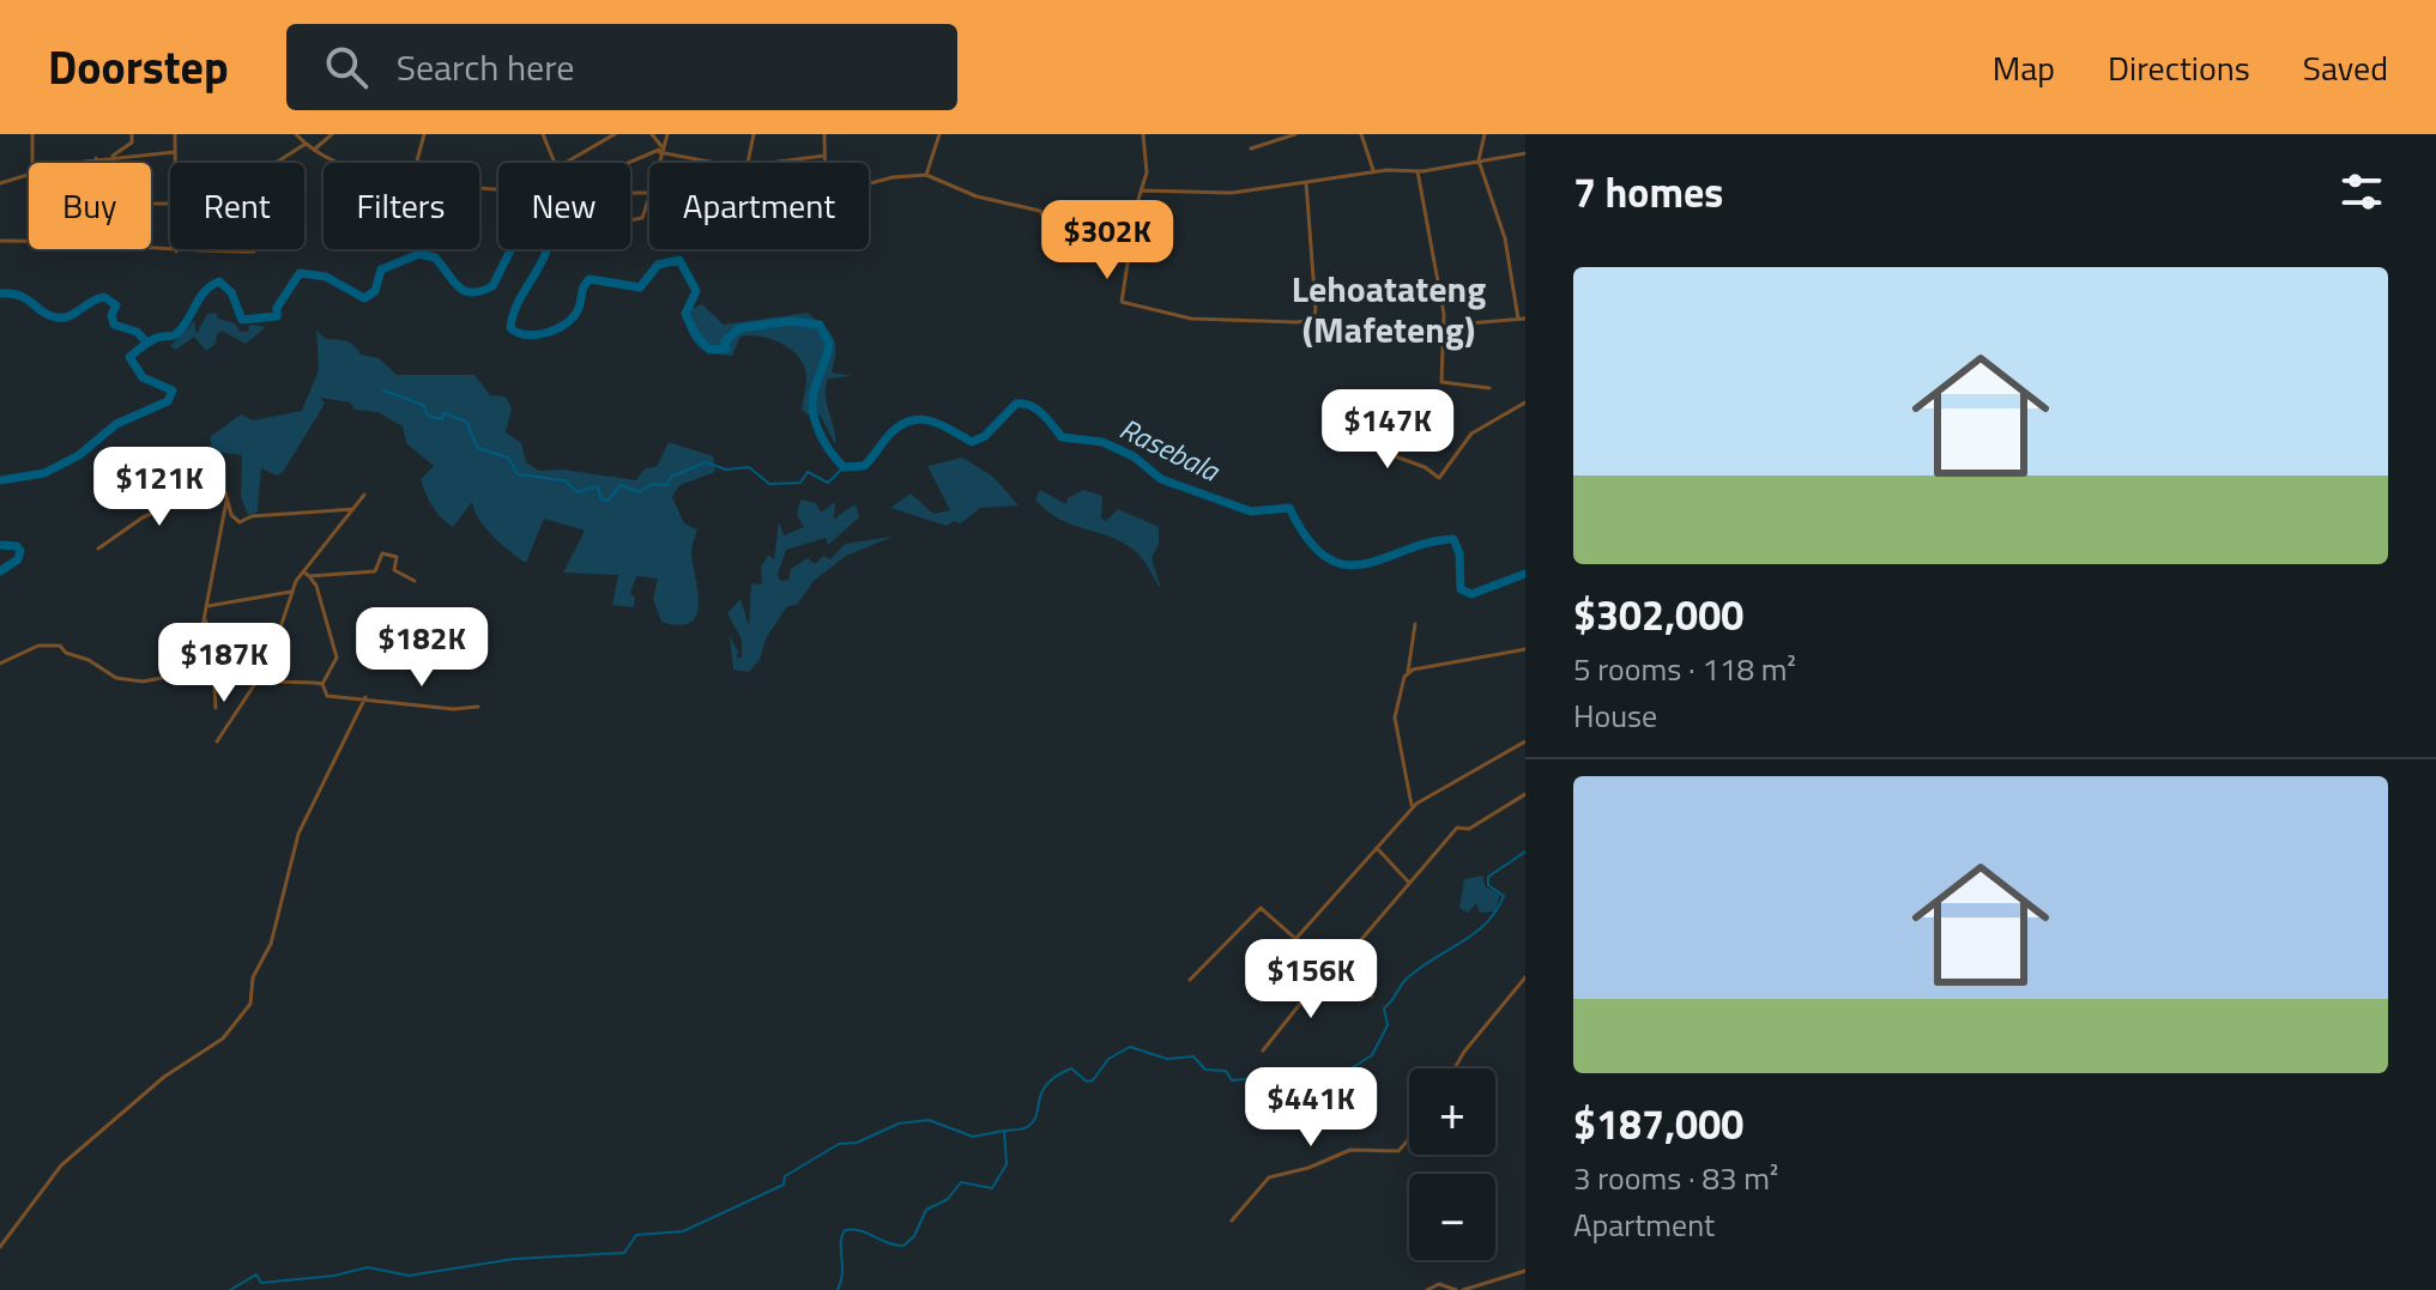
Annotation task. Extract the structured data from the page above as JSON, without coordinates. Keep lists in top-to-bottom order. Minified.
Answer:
{"districts":["Lehoatateng (Mafeteng)"],"water":["Rasebala"],"page":{"header":"Doorstep","search":"Search here","nav":["Map","Directions","Saved"],"heading":"7 homes","chip":["Buy","Rent","Filters","New","Apartment"],"price":["$302K","$147K","$121K","$182K","$187K","$156K","$441K"],"list":[{"name":"$302,000","note":"5 rooms · 118 m² · House"},{"name":"$187,000","note":"3 rooms · 83 m² · Apartment"}],"map_buttons":["+","−"]}}
